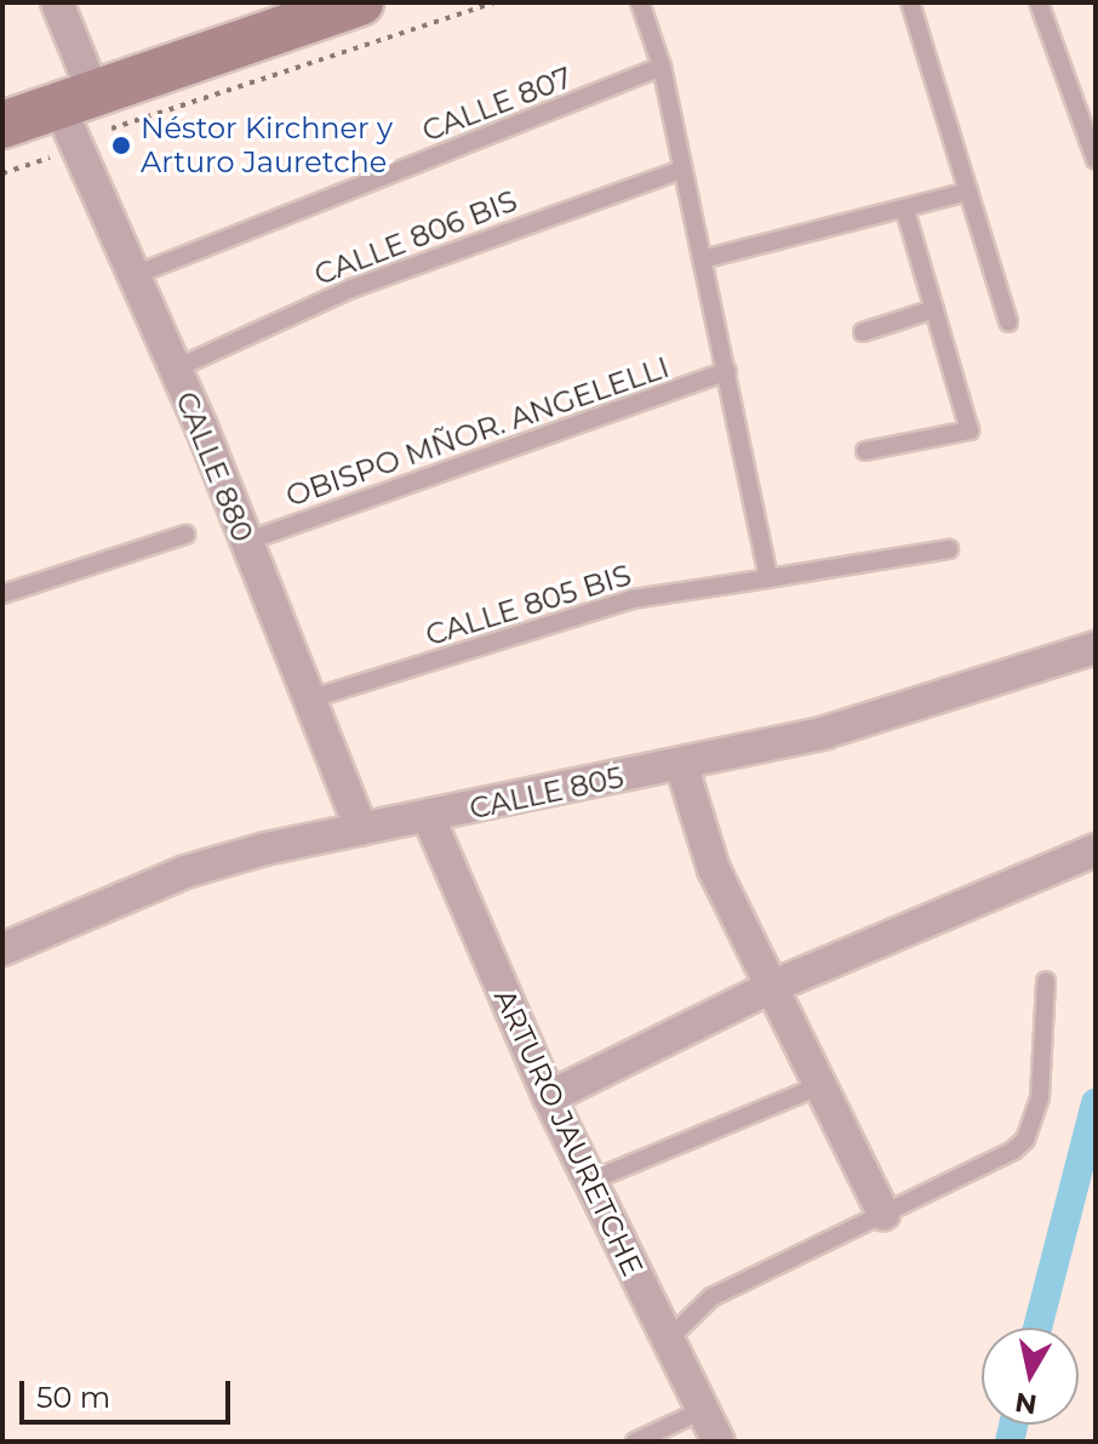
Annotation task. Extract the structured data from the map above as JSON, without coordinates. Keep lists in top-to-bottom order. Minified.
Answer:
{"streets":{"street":["CALLE 880","CALLE 805","ARTURO JAURETCHE"],"lane":["CALLE 807","CALLE 806 BIS","OBISPO MÑOR. ANGELELLI","CALLE 805 BIS"]},"crossings":[["CALLE 807","CALLE 880"],["CALLE 806 BIS","CALLE 880"],["OBISPO MÑOR. ANGELELLI","CALLE 880"],["CALLE 880","CALLE 805 BIS"],["CALLE 880","CALLE 805"],["CALLE 805","ARTURO JAURETCHE"]],"places":["Néstor Kirchner y Arturo Jauretche"],"scale_bar":"50 m","north":"bottom"}
